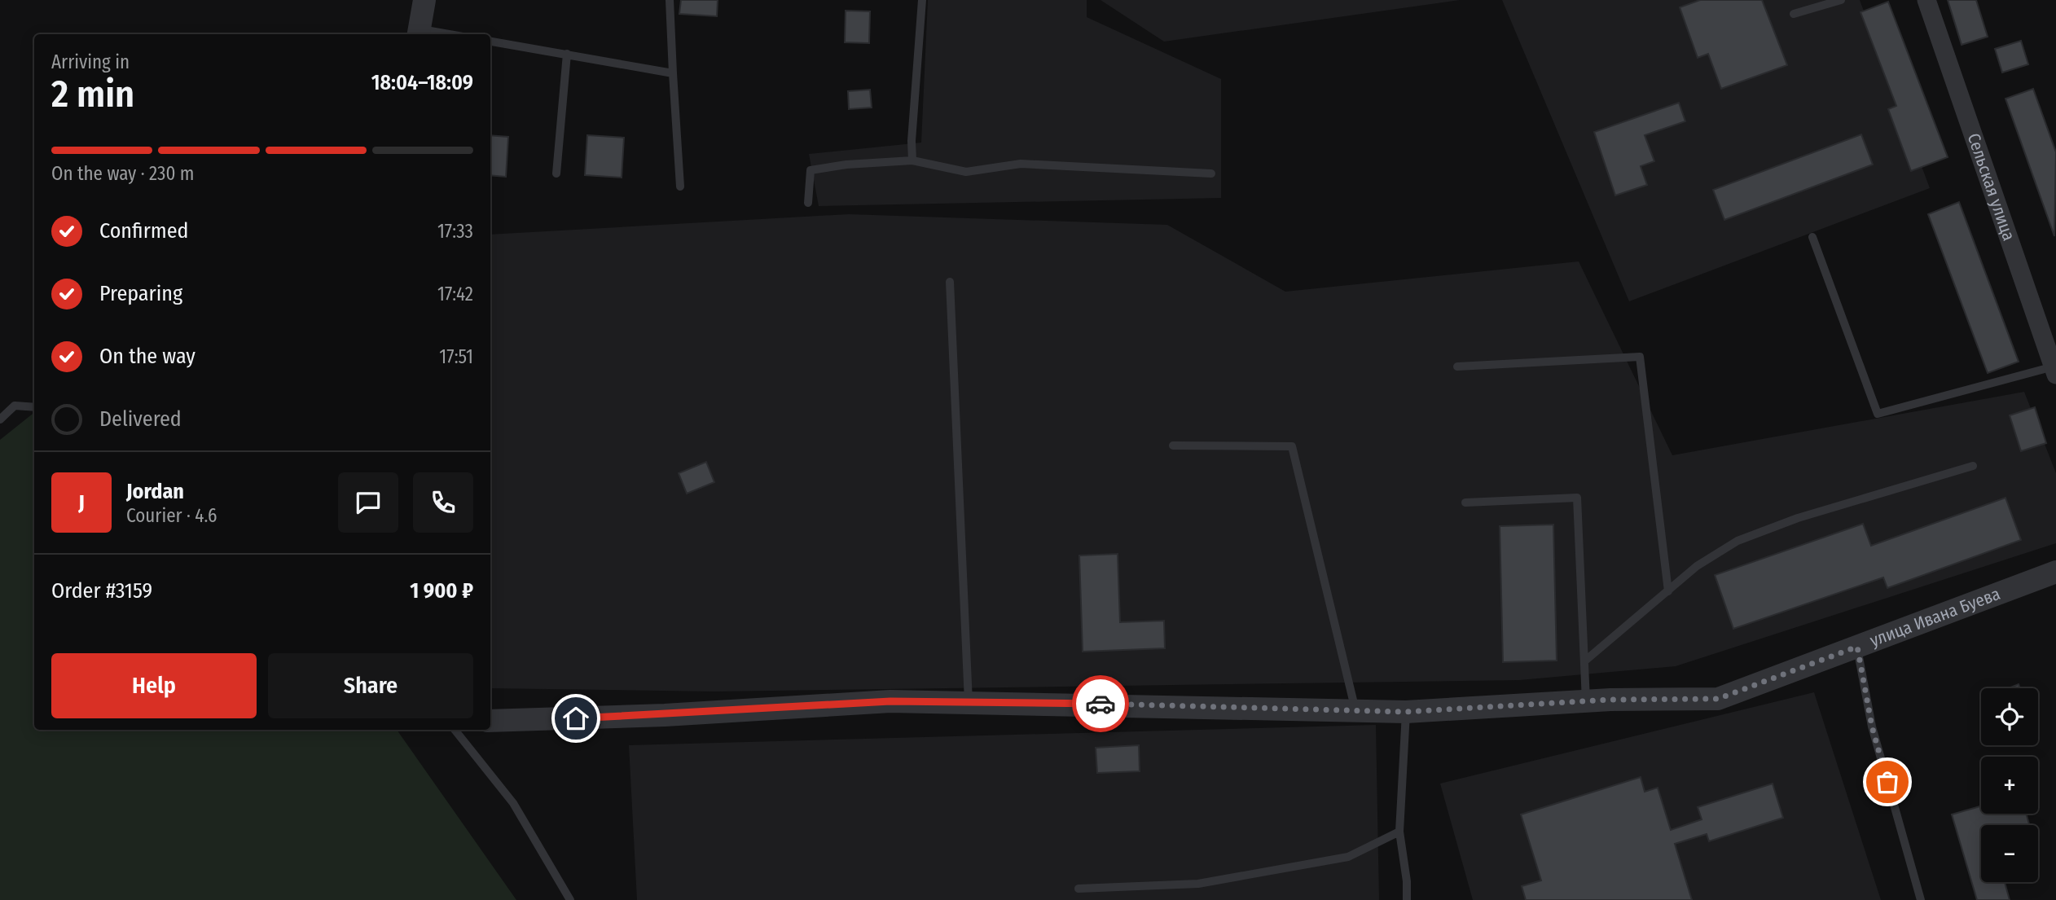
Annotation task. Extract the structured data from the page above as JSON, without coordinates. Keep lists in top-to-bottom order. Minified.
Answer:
{"streets":{"street":["Сельская улица","улица Ивана Буева"]},"page":{"heading":["2 min","Arriving in","18:04–18:09"],"panel":["Jordan","Courier · 4.6","Order #3159","1 900 ₽"],"bar":"On the way · 230 m","list":[["Confirmed","17:33"],["Preparing","17:42"],["On the way","17:51"],"Delivered"],"round":"J","buttons":["Help","Share"],"map_buttons":["+","−"]}}
